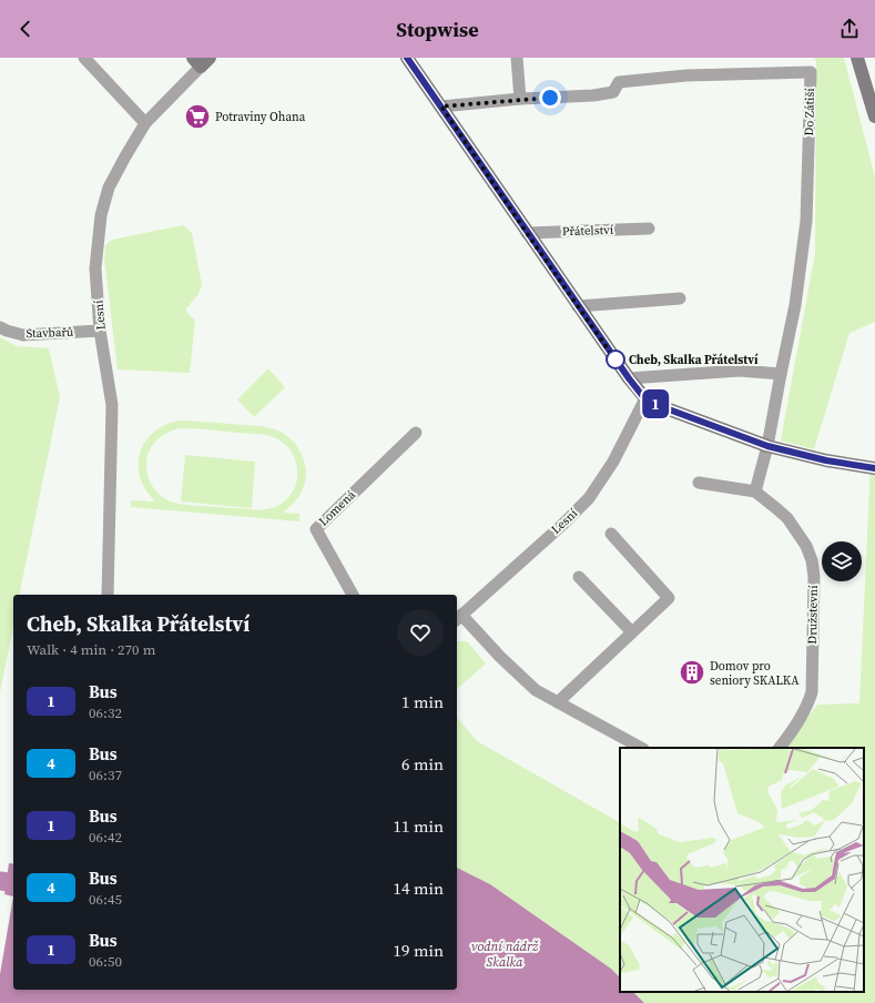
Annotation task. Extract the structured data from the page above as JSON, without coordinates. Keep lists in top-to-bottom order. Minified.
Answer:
{"streets":{"street":["Do Zátiší","Přátelství","Lesní","Stavbařů","Lomená","Družstevní"]},"crossings":[["Lesní","Stavbařů"]],"water":["vodní nádrž Skalka"],"places":{"supermarket":["Potraviny Ohana"],"other":["Cheb, Skalka Přátelství"],"building":["Domov pro seniory SKALKA"]},"lines":["bus line 1"],"page":{"header":"Stopwise","on_map":"1","heading":["Cheb, Skalka Přátelství","Walk · 4 min · 270 m"],"list":[{"mark":"1","name":"Bus","note":"06:32","value":"1 min"},{"mark":"4","name":"Bus","note":"06:37","value":"6 min"},{"mark":"1","name":"Bus","note":"06:42","value":"11 min"},{"mark":"4","name":"Bus","note":"06:45","value":"14 min"},{"mark":"1","name":"Bus","note":"06:50","value":"19 min"}]}}
